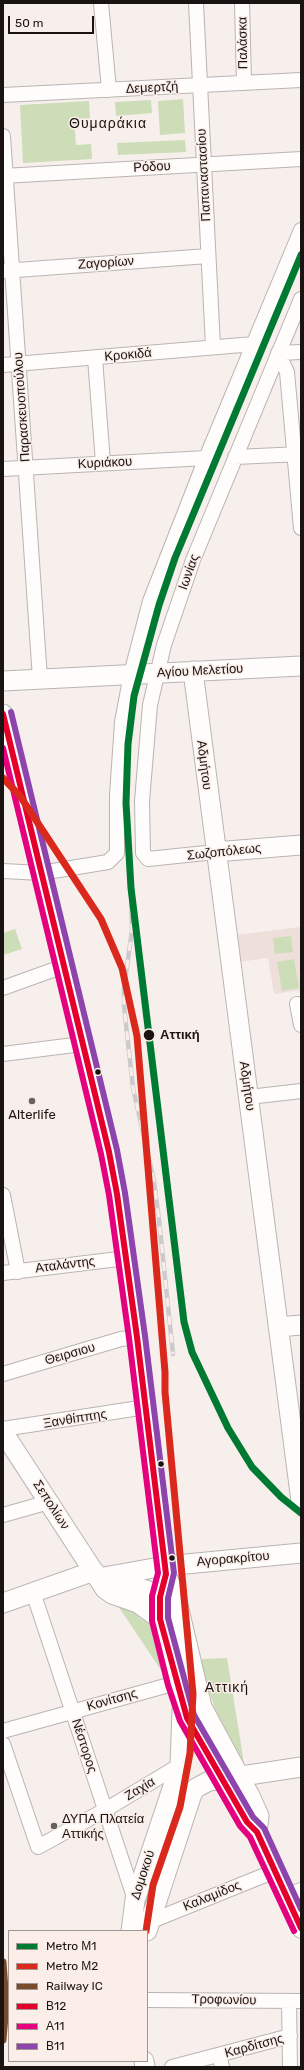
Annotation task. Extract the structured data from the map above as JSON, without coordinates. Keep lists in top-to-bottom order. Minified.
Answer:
{"streets":{"main road":["Αγίου Μελετίου","Αδμήτου","Σωζοπόλεως","Σεπολίων","Αγορακρίτου","Δομοκού"],"street":["Παλάσκα","Δεμερτζή","Ρόδου","Παπαναστασίου","Ζαγορίων","Κροκιδά","Παρασκευοπούλου","Κυριάκου","Ιωνίας","Αταλάντης","Θειρσιου","Ξανθίππης","Κονίτσης","Νέστορος","Ζαχία","Καλαμίδος","Τροφωνίου","Καρδίτσης"]},"crossings":[["Παλάσκα","Δεμερτζή"],["Δεμερτζή","Παπαναστασίου"],["Ρόδου","Παπαναστασίου"],["Ρόδου","Παρασκευοπούλου"],["Παπαναστασίου","Ζαγορίων"],["Παπαναστασίου","Κροκιδά"],["Ζαγορίων","Παρασκευοπούλου"],["Κροκιδά","Παρασκευοπούλου"],["Κροκιδά","Ιωνίας"],["Παρασκευοπούλου","Κυριάκου"],["Παρασκευοπούλου","Αγίου Μελετίου"],["Κυριάκου","Ιωνίας"],["Ιωνίας","Αγίου Μελετίου"],["Ιωνίας","Σωζοπόλεως"],["Αγίου Μελετίου","Αδμήτου"],["Αδμήτου","Σωζοπόλεως"],["Σεπολίων","Αγορακρίτου"],["Αγορακρίτου","Νέστορος"],["Κονίτσης","Νέστορος"],["Νέστορος","Ζαχία"],["Νέστορος","Δομοκού"],["Ζαχία","Δομοκού"],["Δομοκού","Καλαμίδος"]],"districts":["Θυμαράκια","Αττική"],"places":["Αττική","Alterlife","ΔΥΠΑ Πλατεία Αττικής"],"lines":["metro line Μ1","transit line Β11","transit line Β12","transit line Α11","metro line Μ2","rail line IC"],"legend":["Metro Μ1","Metro Μ2","Railway IC","Β12","Α11","Β11"],"scale_bar":"50 m"}
